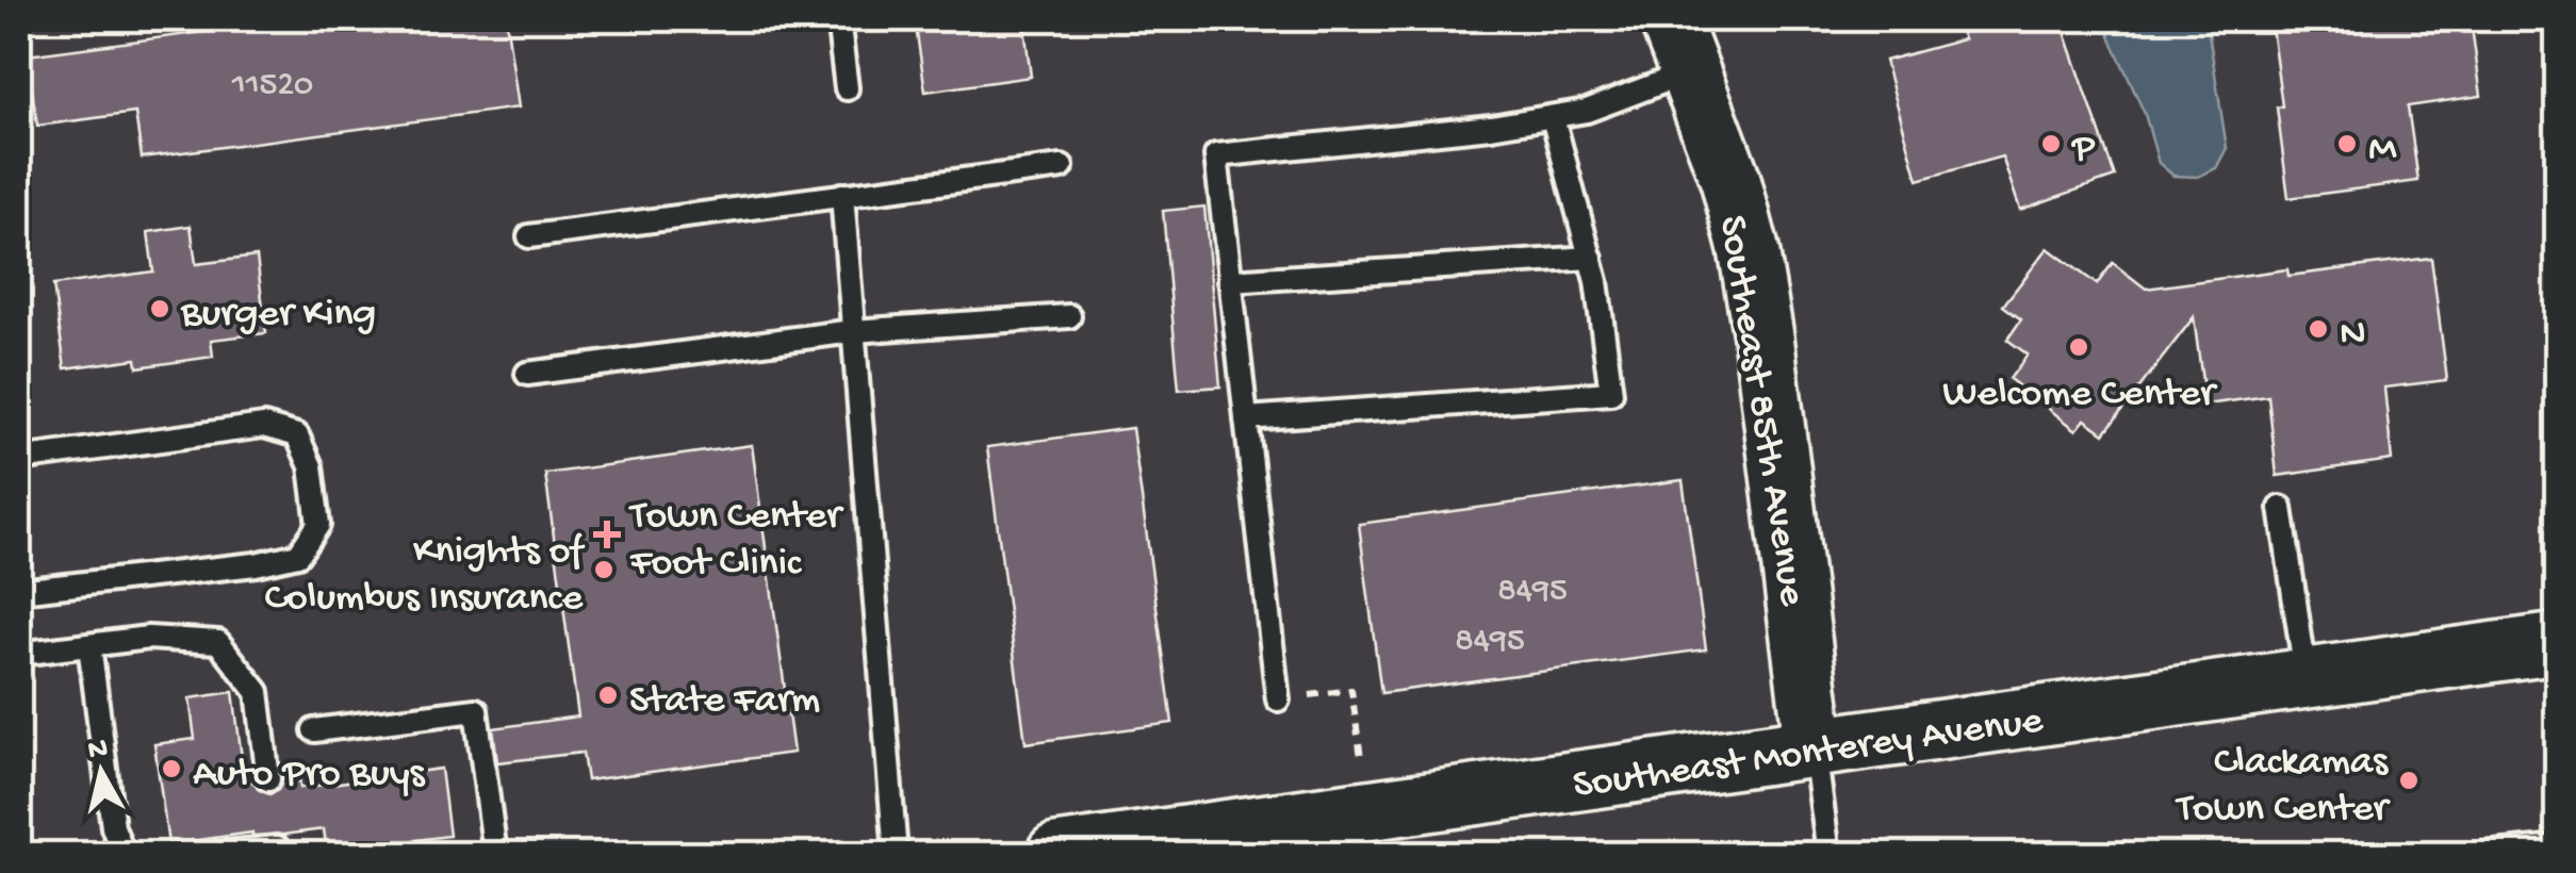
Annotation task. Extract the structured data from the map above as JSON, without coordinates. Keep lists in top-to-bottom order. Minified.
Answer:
{"streets":{"main road":["Southeast 85th Avenue","Southeast Monterey Avenue"]},"crossings":[["Southeast 85th Avenue","Southeast Monterey Avenue"]],"places":{"other":["P","M","Burger King","N","Welcome Center","Knights of Columbus Insurance","State Farm","Auto Pro Buys","Clackamas Town Center"],"health":["Town Center Foot Clinic"]},"house_numbers":["11520","8495","8495"],"north":"top"}
